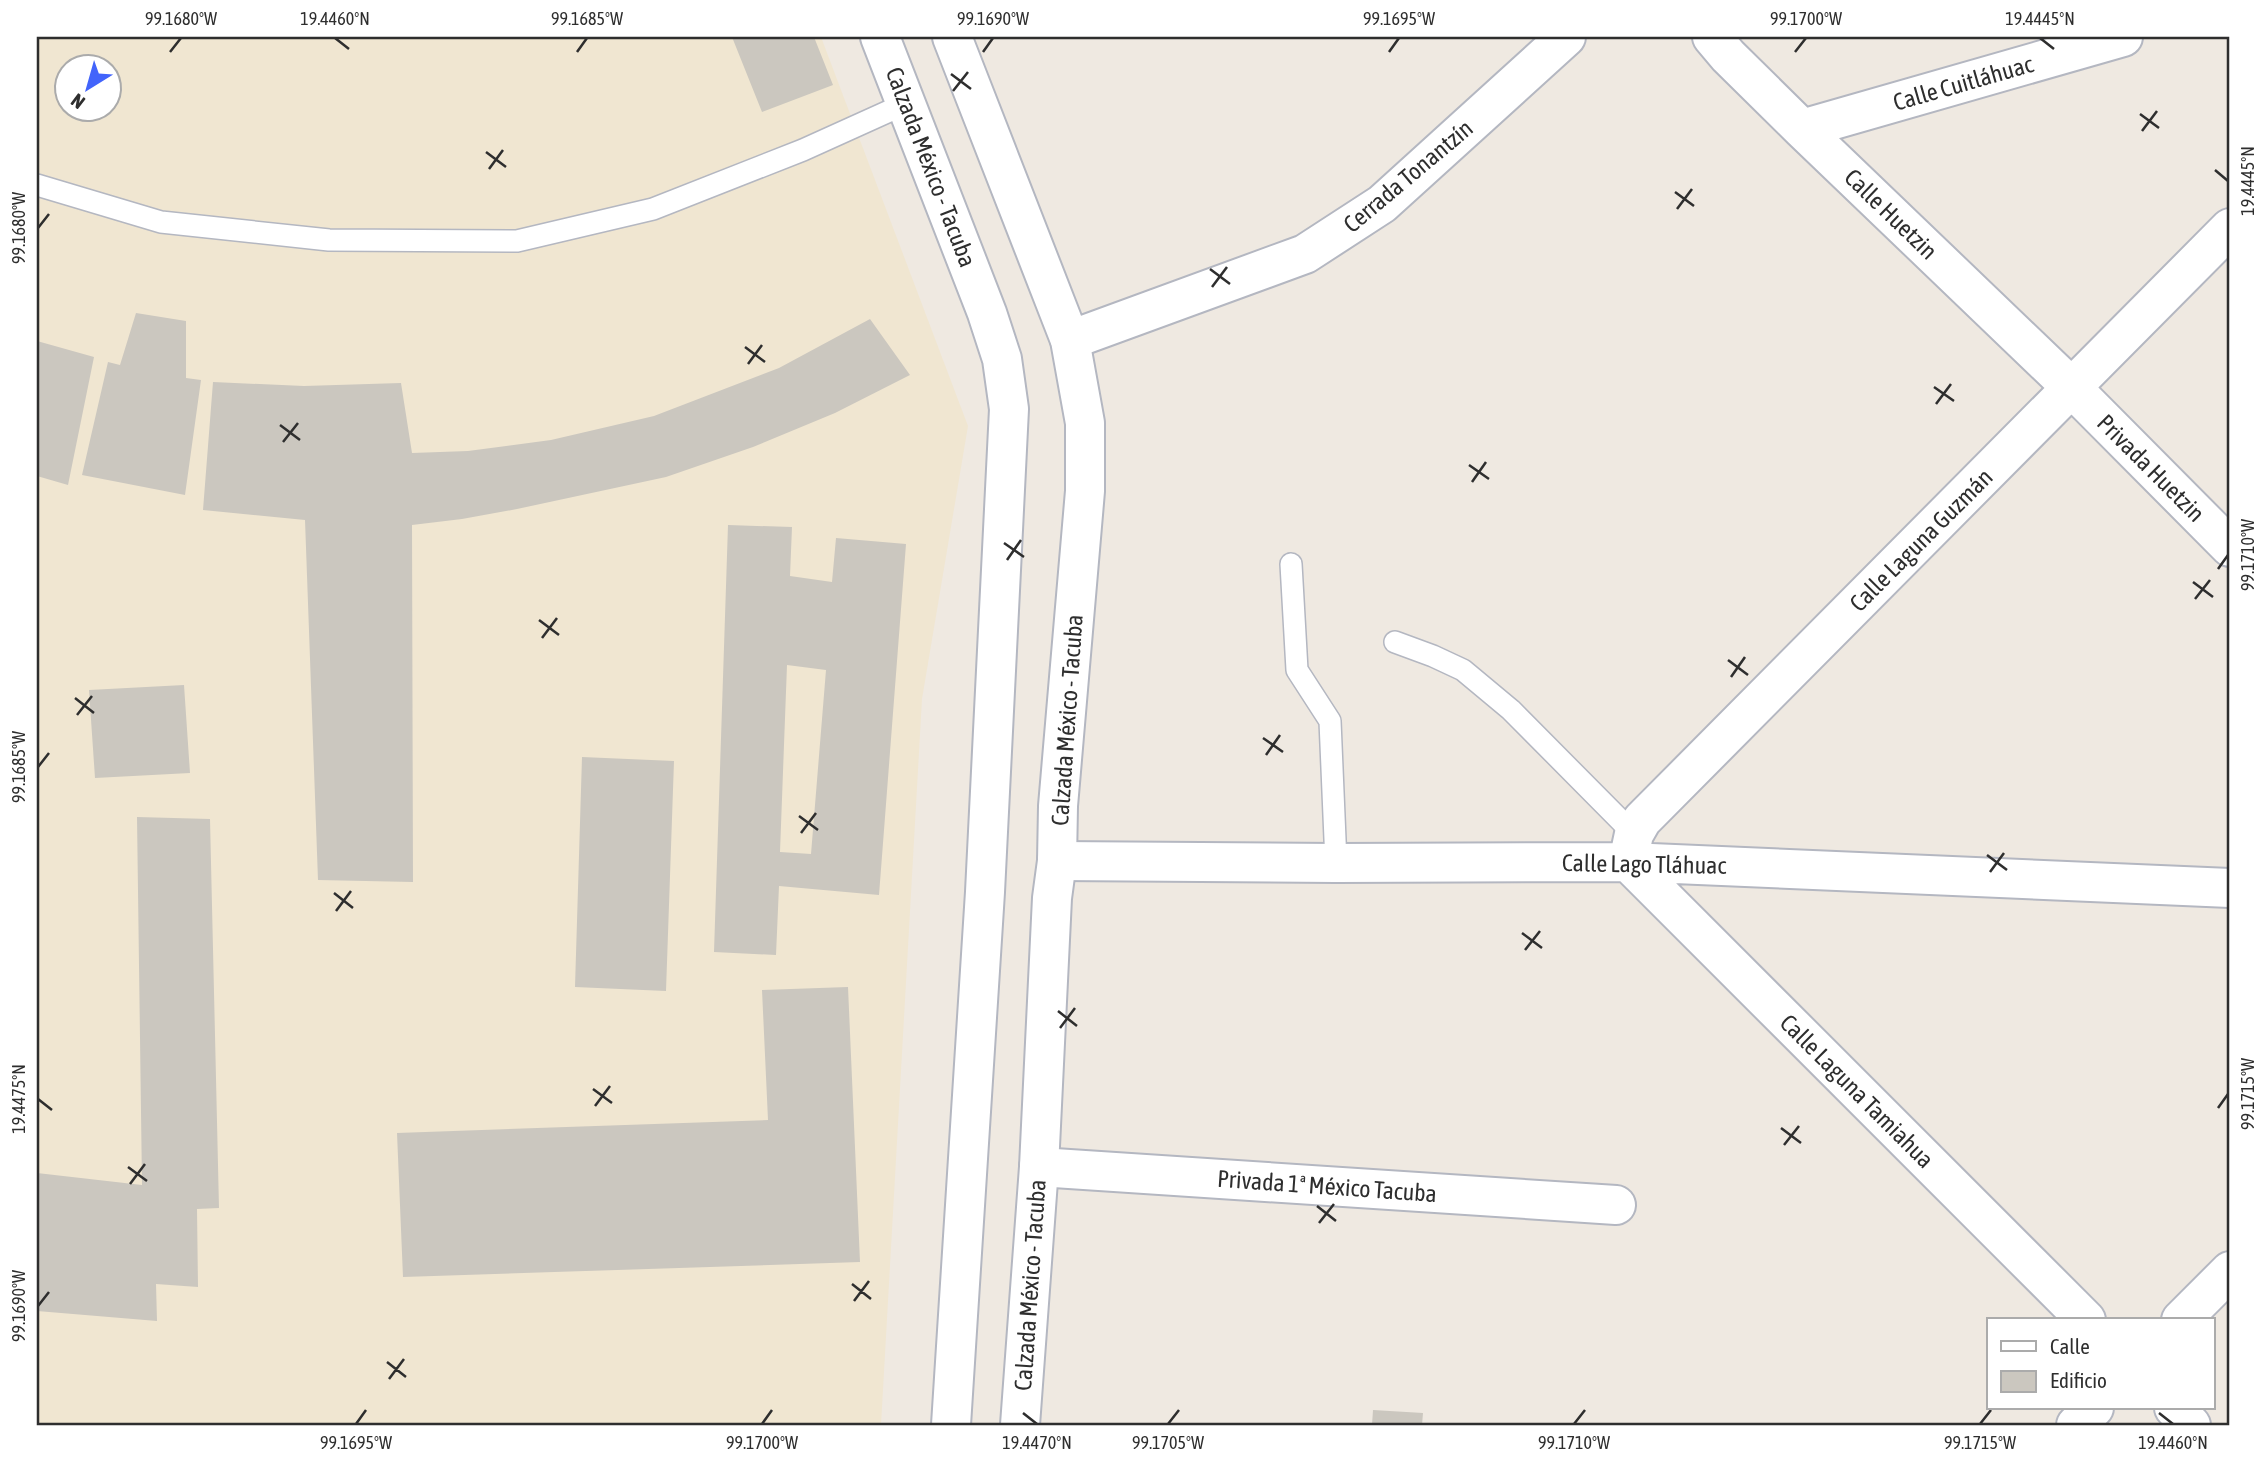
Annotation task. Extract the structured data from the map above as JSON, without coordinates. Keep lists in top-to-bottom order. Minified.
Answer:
{"streets":{"street":["Calle Cuitláhuac","Calzada México - Tacuba","Cerrada Tonantzín","Calle Huetzin","Privada Huetzin","Calle Laguna Guzmán","Calle Lago Tláhuac","Calle Laguna Tamiahua","Privada 1ª México Tacuba"]},"crossings":[["Calle Cuitláhuac","Calle Huetzin"],["Calzada México - Tacuba","Cerrada Tonantzín"],["Calzada México - Tacuba","Calle Lago Tláhuac"],["Calzada México - Tacuba","Privada 1ª México Tacuba"],["Calle Huetzin","Privada Huetzin"],["Calle Huetzin","Calle Laguna Guzmán"],["Privada Huetzin","Calle Laguna Guzmán"],["Calle Laguna Guzmán","Calle Lago Tláhuac"],["Calle Laguna Guzmán","Calle Laguna Tamiahua"],["Calle Lago Tláhuac","Calle Laguna Tamiahua"]],"legend":["Calle","Edificio"],"north":"bottom left","coordinates":["99.1680°W","19.4460°N","99.1685°W","99.1690°W","99.1695°W","99.1700°W","19.4445°N","99.1710°W","99.1715°W","19.4475°N","19.4470°N","99.1705°W"]}
